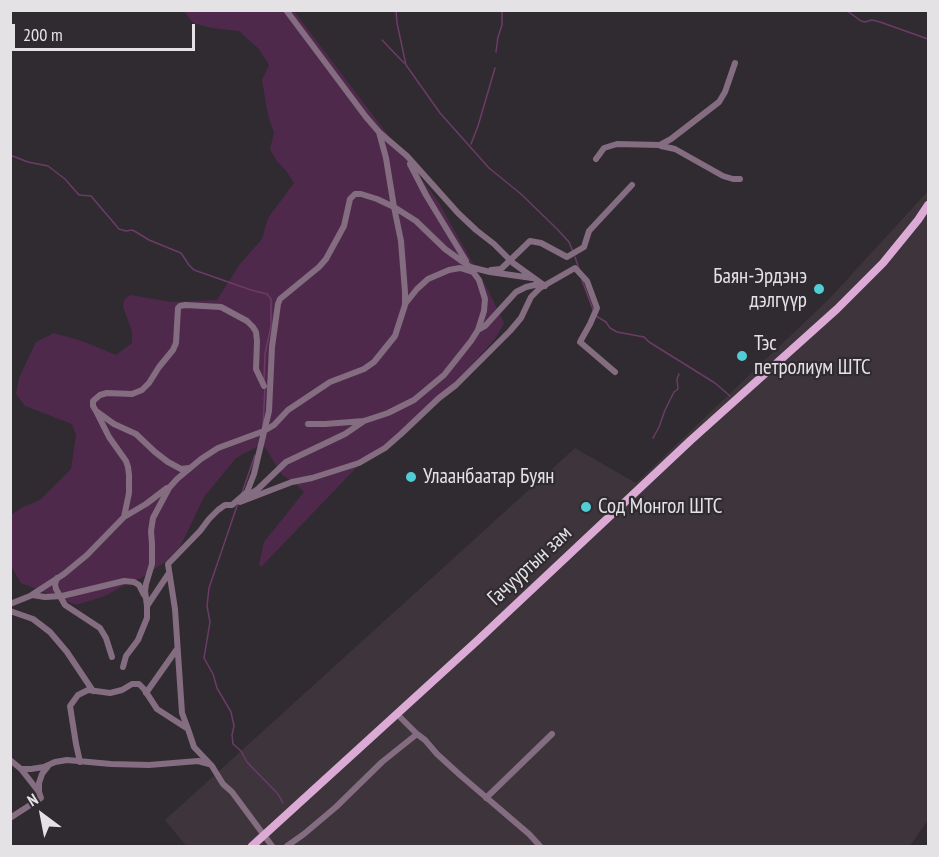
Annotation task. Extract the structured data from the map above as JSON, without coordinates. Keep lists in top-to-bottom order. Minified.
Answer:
{"streets":{"main road":["Гачууртын зам"]},"places":["Баян-Эрдэнэ дэлгүүр","Тэс петролиум ШТС","Улаанбаатар Буян","Сод Монгол ШТС"],"scale_bar":"200 m","north":"top left"}
